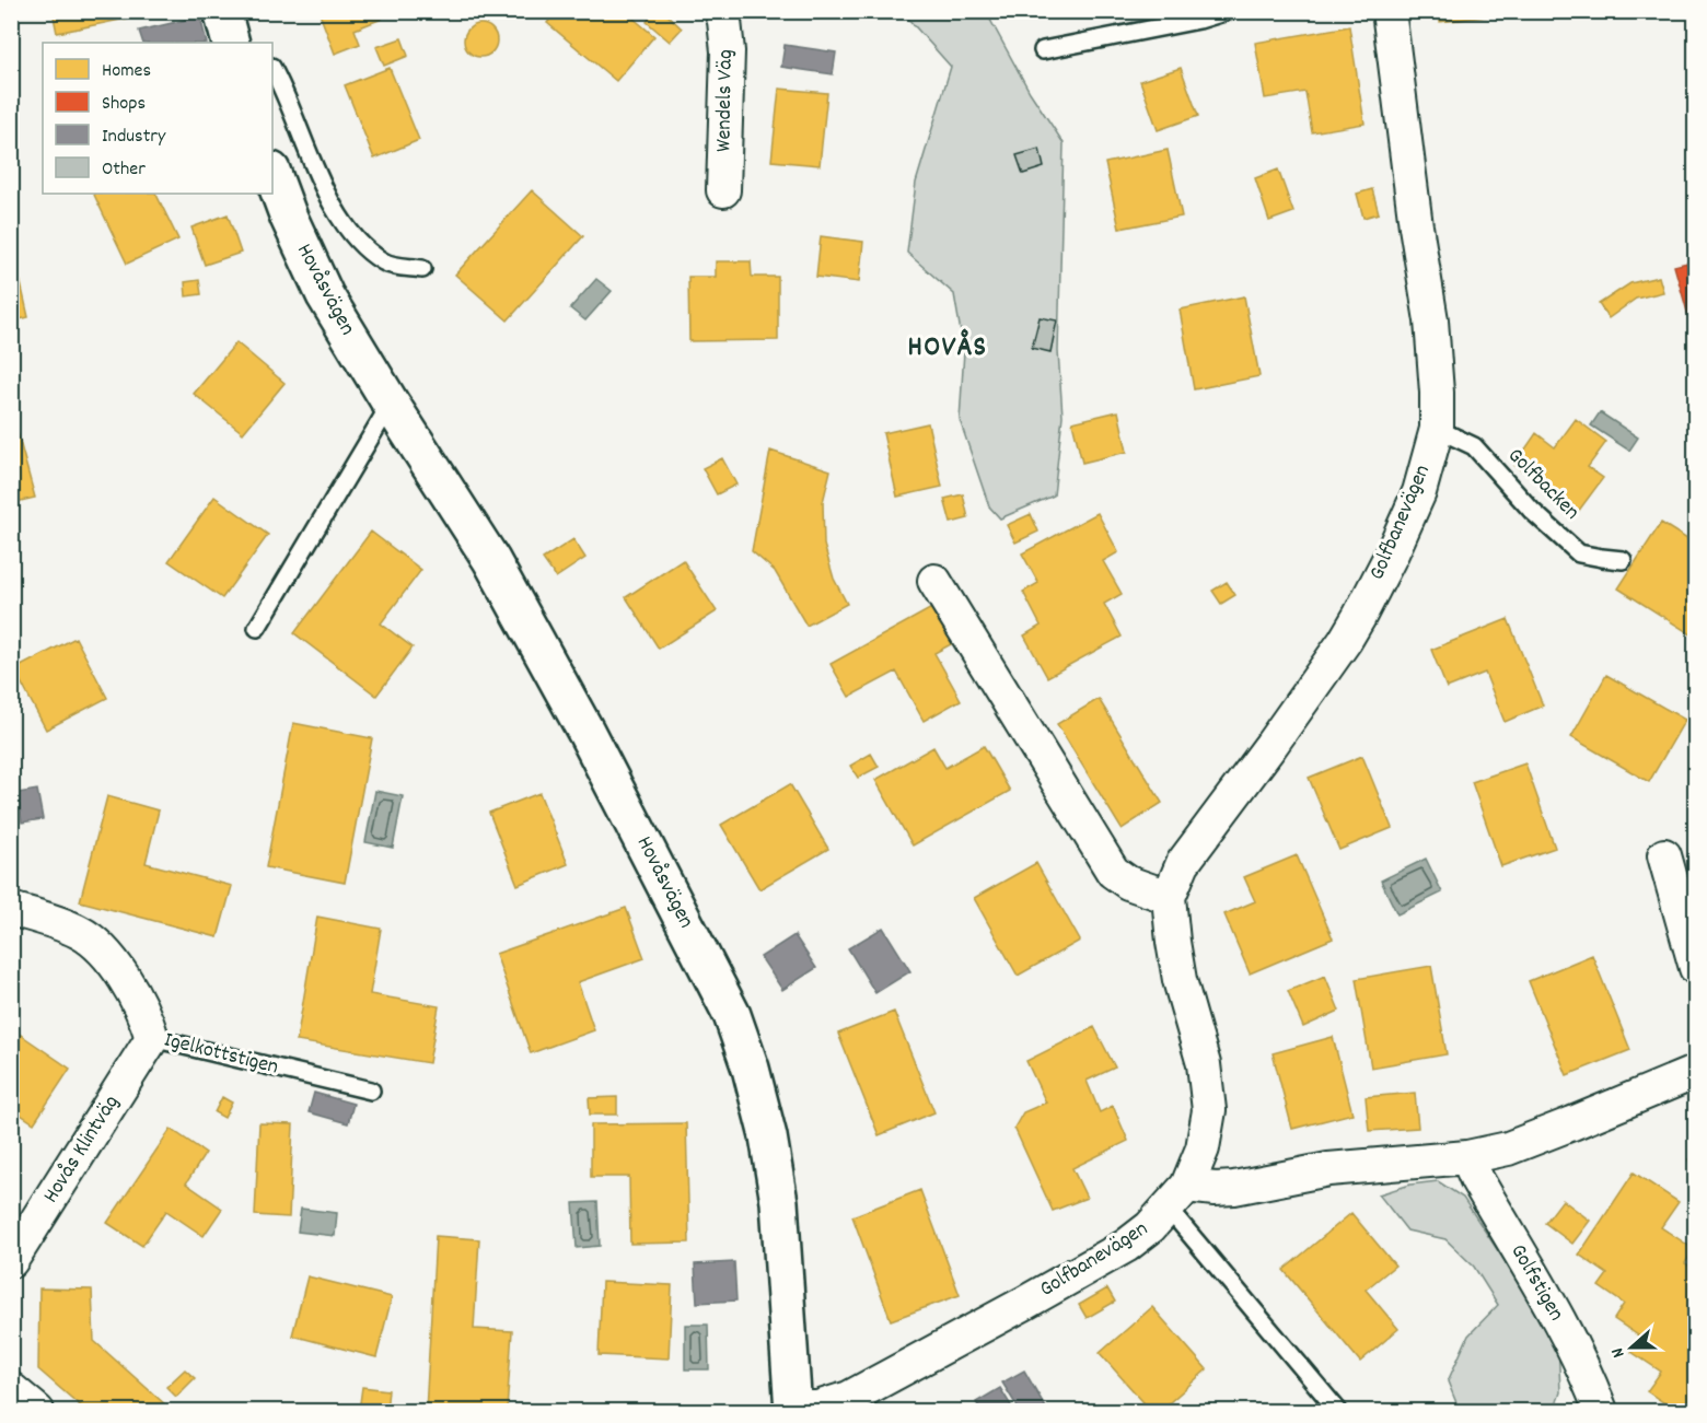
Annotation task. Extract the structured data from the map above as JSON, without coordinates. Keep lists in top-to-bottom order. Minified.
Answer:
{"streets":{"street":["Wendels Väg","Hovåsvägen","Golfbanevägen","Igelkottstigen","Hovås Klintväg","Golfstigen"],"lane":["Golfbacken"]},"crossings":[["Hovåsvägen","Golfbanevägen"],["Golfbacken","Golfbanevägen"],["Igelkottstigen","Hovås Klintväg"]],"districts":["HOVÅS"],"legend":["Homes","Shops","Industry","Other"],"north":"left"}
